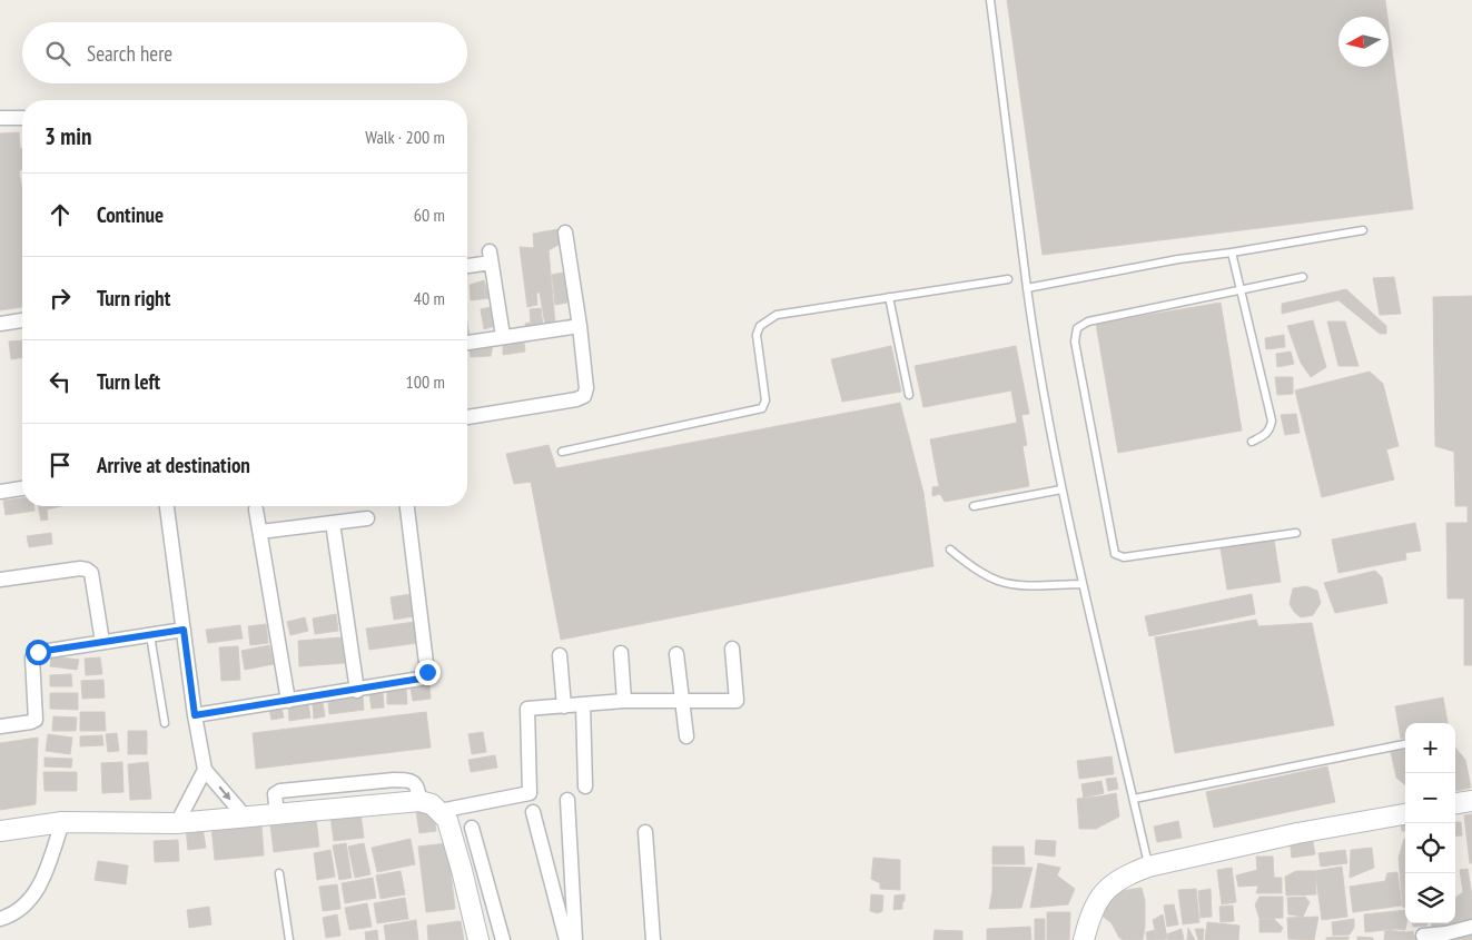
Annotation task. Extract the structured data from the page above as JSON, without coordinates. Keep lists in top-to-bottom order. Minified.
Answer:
{"north":"left","page":{"search":"Search here","heading":["3 min","Walk · 200 m"],"list":[["Continue","60 m"],["Turn right","40 m"],["Turn left","100 m"],"Arrive at destination"],"map_buttons":["+","−"]}}
